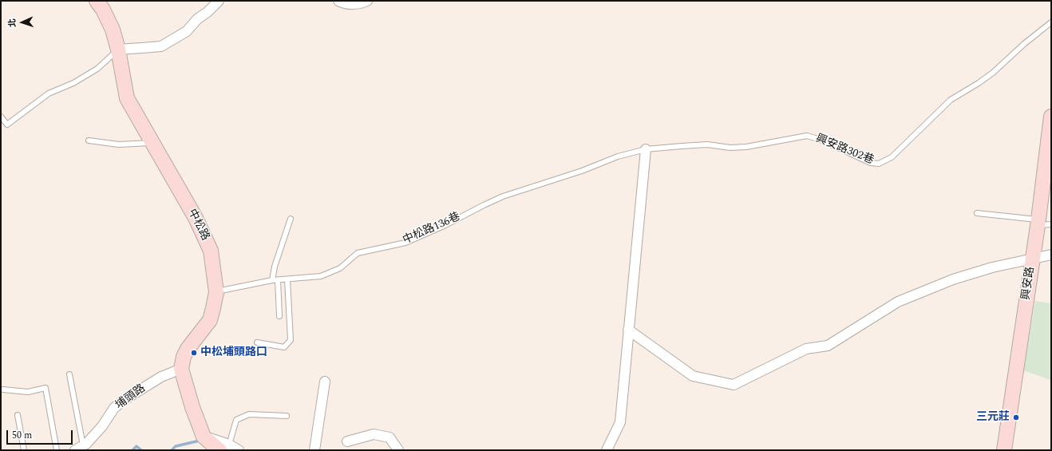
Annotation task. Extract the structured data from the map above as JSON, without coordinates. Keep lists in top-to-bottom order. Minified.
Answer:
{"streets":{"street":["中松路","興安路","埔頭路"],"lane":["興安路302巷","中松路136巷"]},"crossings":[["興安路302巷","中松路136巷"],["中松路","中松路136巷"],["中松路","埔頭路"]],"places":["中松埔頭路口","三元莊"],"scale_bar":"50 m","north":"left"}
